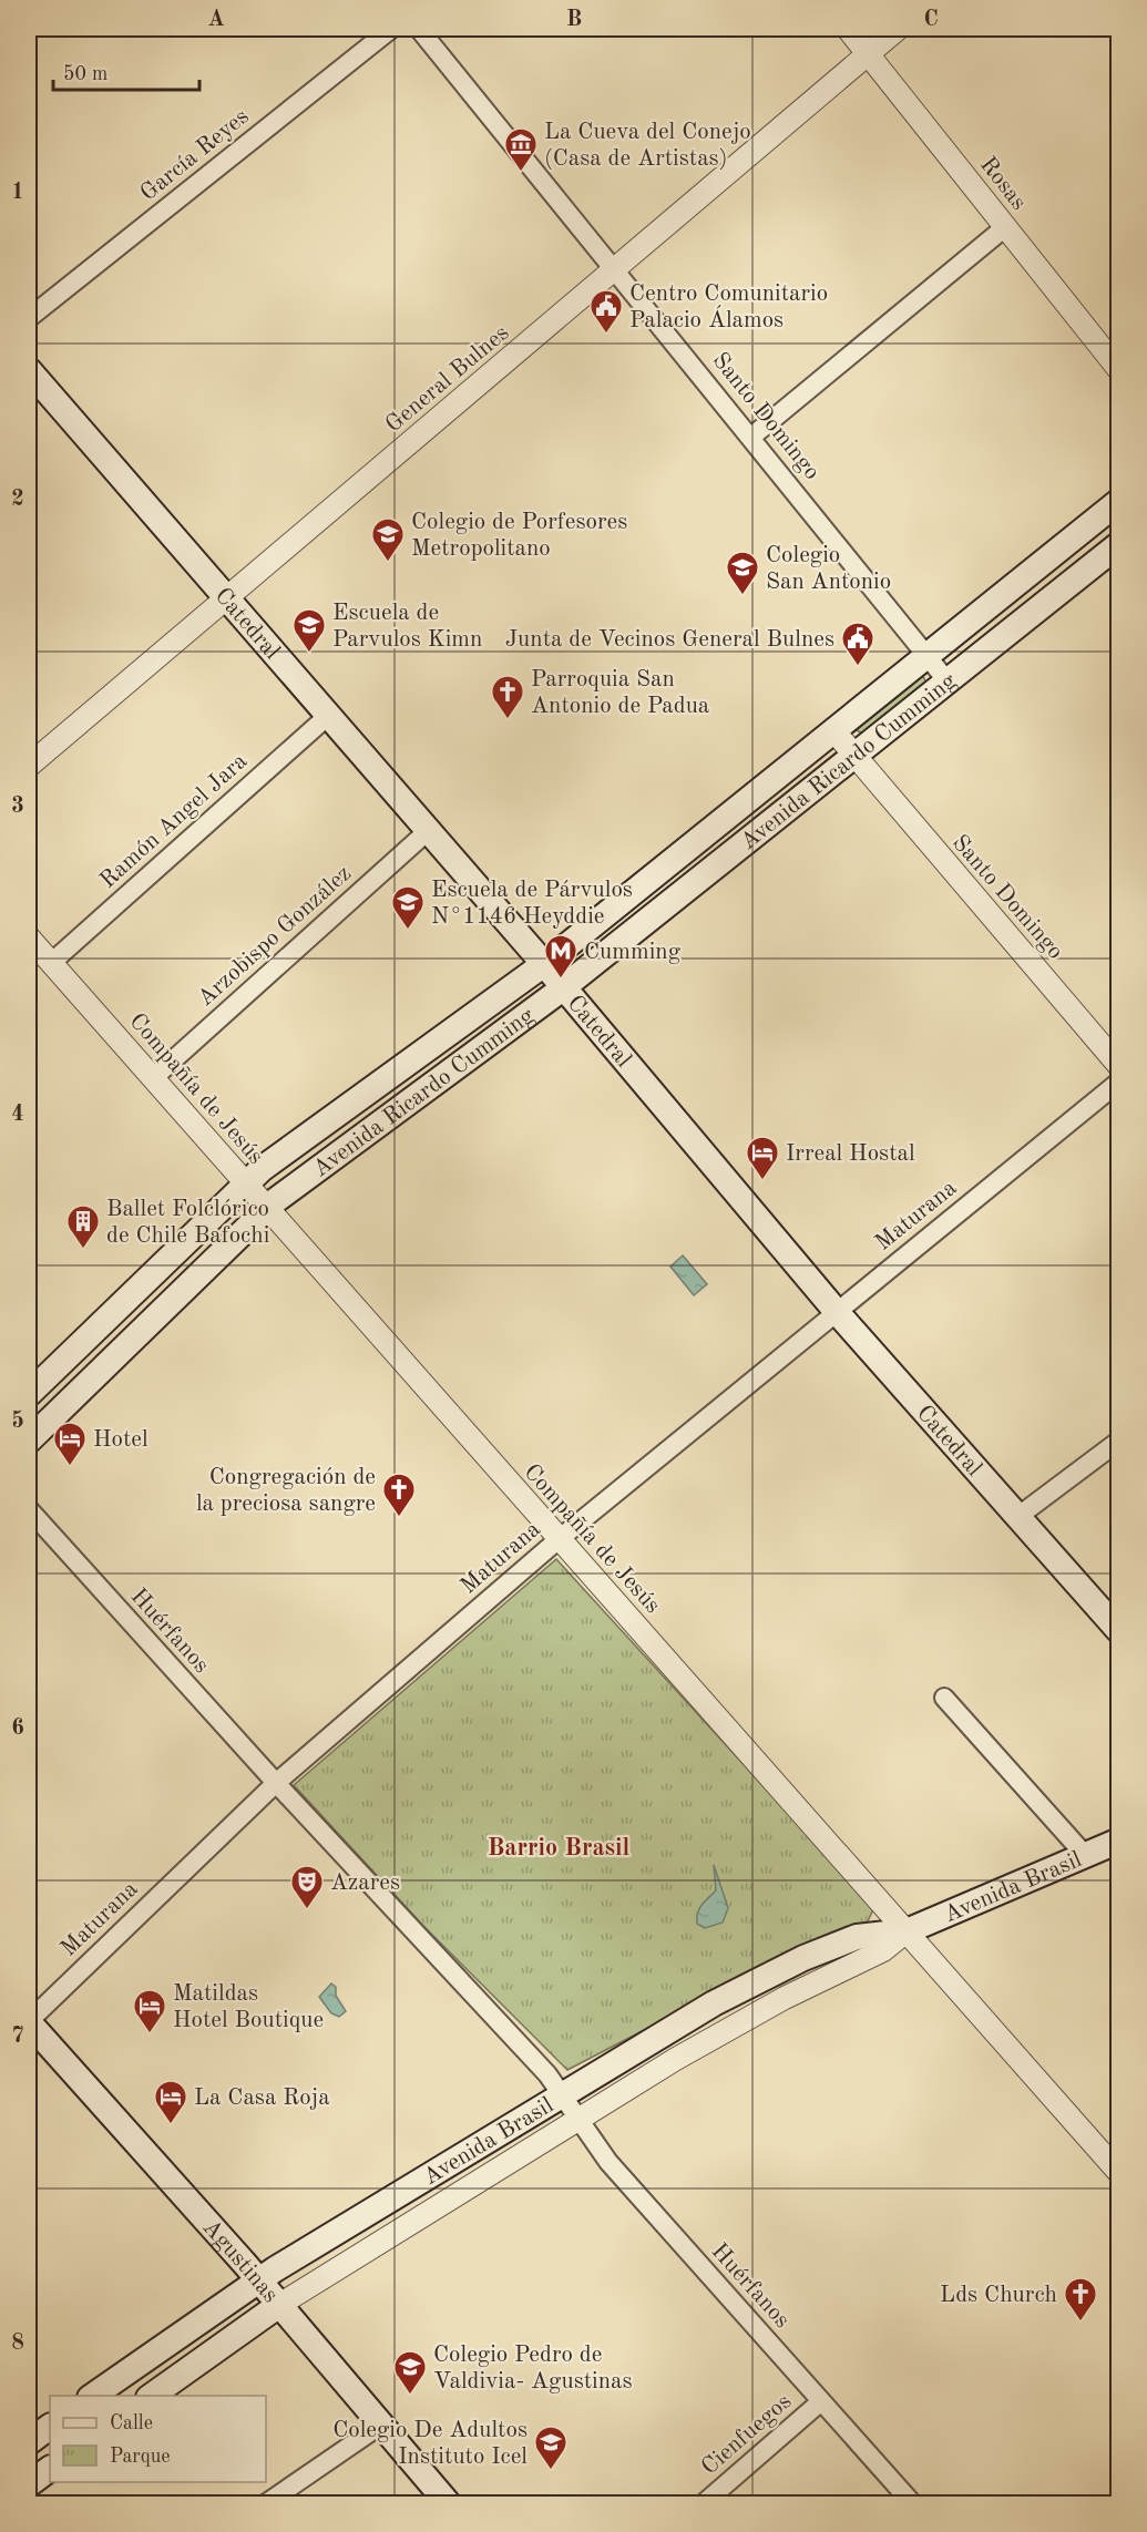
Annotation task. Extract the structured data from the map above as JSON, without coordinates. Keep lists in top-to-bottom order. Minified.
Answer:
{"streets":{"main road":["Catedral","Avenida Ricardo Cumming","Avenida Brasil","Agustinas"],"street":["García Reyes","Rosas","General Bulnes","Santo Domingo","Ramón Angel Jara","Arzobispo González","Compañía de Jesús","Maturana","Huérfanos","Cienfuegos"]},"crossings":[["Rosas","General Bulnes"],["General Bulnes","Santo Domingo"],["General Bulnes","Catedral"],["Santo Domingo","Avenida Ricardo Cumming"],["Catedral","Avenida Ricardo Cumming"],["Catedral","Ramón Angel Jara"],["Catedral","Arzobispo González"],["Catedral","Maturana"],["Avenida Ricardo Cumming","Compañía de Jesús"],["Ramón Angel Jara","Compañía de Jesús"],["Arzobispo González","Compañía de Jesús"],["Compañía de Jesús","Maturana"],["Compañía de Jesús","Avenida Brasil"],["Maturana","Huérfanos"],["Maturana","Agustinas"],["Huérfanos","Avenida Brasil"],["Huérfanos","Cienfuegos"],["Avenida Brasil","Agustinas"]],"districts":["Barrio Brasil"],"places":{"museum":["La Cueva del Conejo (Casa de Artistas)"],"public building":["Centro Comunitario Palacio Álamos","Junta de Vecinos General Bulnes"],"school or university":["Colegio de Porfesores Metropolitano","Colegio San Antonio","Escuela de Parvulos Kimn","Escuela de Párvulos N°1146 Heyddie","Colegio Pedro de Valdivia- Agustinas","Colegio De Adultos Instituto Icel"],"church":["Parroquia San Antonio de Padua","Congregación de la preciosa sangre","Lds Church"],"metro station":["Cumming"],"hotel":["Irreal Hostal","Hotel","Matildas Hotel Boutique","La Casa Roja"],"building":["Ballet Folclórico de Chile Bafochi"],"theatre":["Azares"]},"legend":["Calle","Parque"],"scale_bar":"50 m","grid":{"columns":["A","B","C"],"rows":["1","2","3","4","5","6","7","8"]}}
